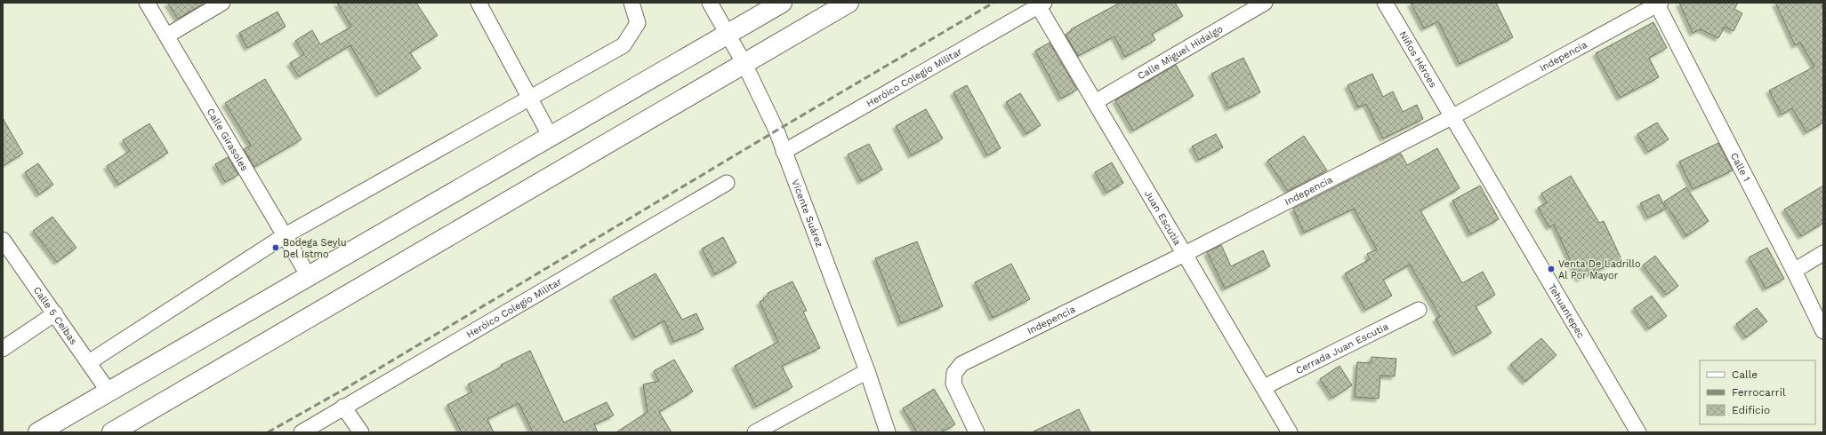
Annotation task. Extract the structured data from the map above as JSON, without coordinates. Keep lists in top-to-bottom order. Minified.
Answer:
{"streets":{"street":["Calle Miguel Hidalgo","Indepencia","Niños Héroes","Heróico Colegio Militar","Calle Girasoles","Calle 1","Vicente Suárez","Juan Escutia","Tehuantepec","Calle 5 Ceibas","Cerrada Juan Escutia"]},"crossings":[["Calle Miguel Hidalgo","Juan Escutia"],["Indepencia","Niños Héroes"],["Indepencia","Calle 1"],["Indepencia","Juan Escutia"],["Indepencia","Tehuantepec"],["Niños Héroes","Tehuantepec"],["Heróico Colegio Militar","Vicente Suárez"],["Heróico Colegio Militar","Juan Escutia"],["Juan Escutia","Cerrada Juan Escutia"]],"places":["Bodega Seylu Del Istmo","Venta De Ladrillo Al Por Mayor"],"legend":["Calle","Ferrocarril","Edificio"]}
